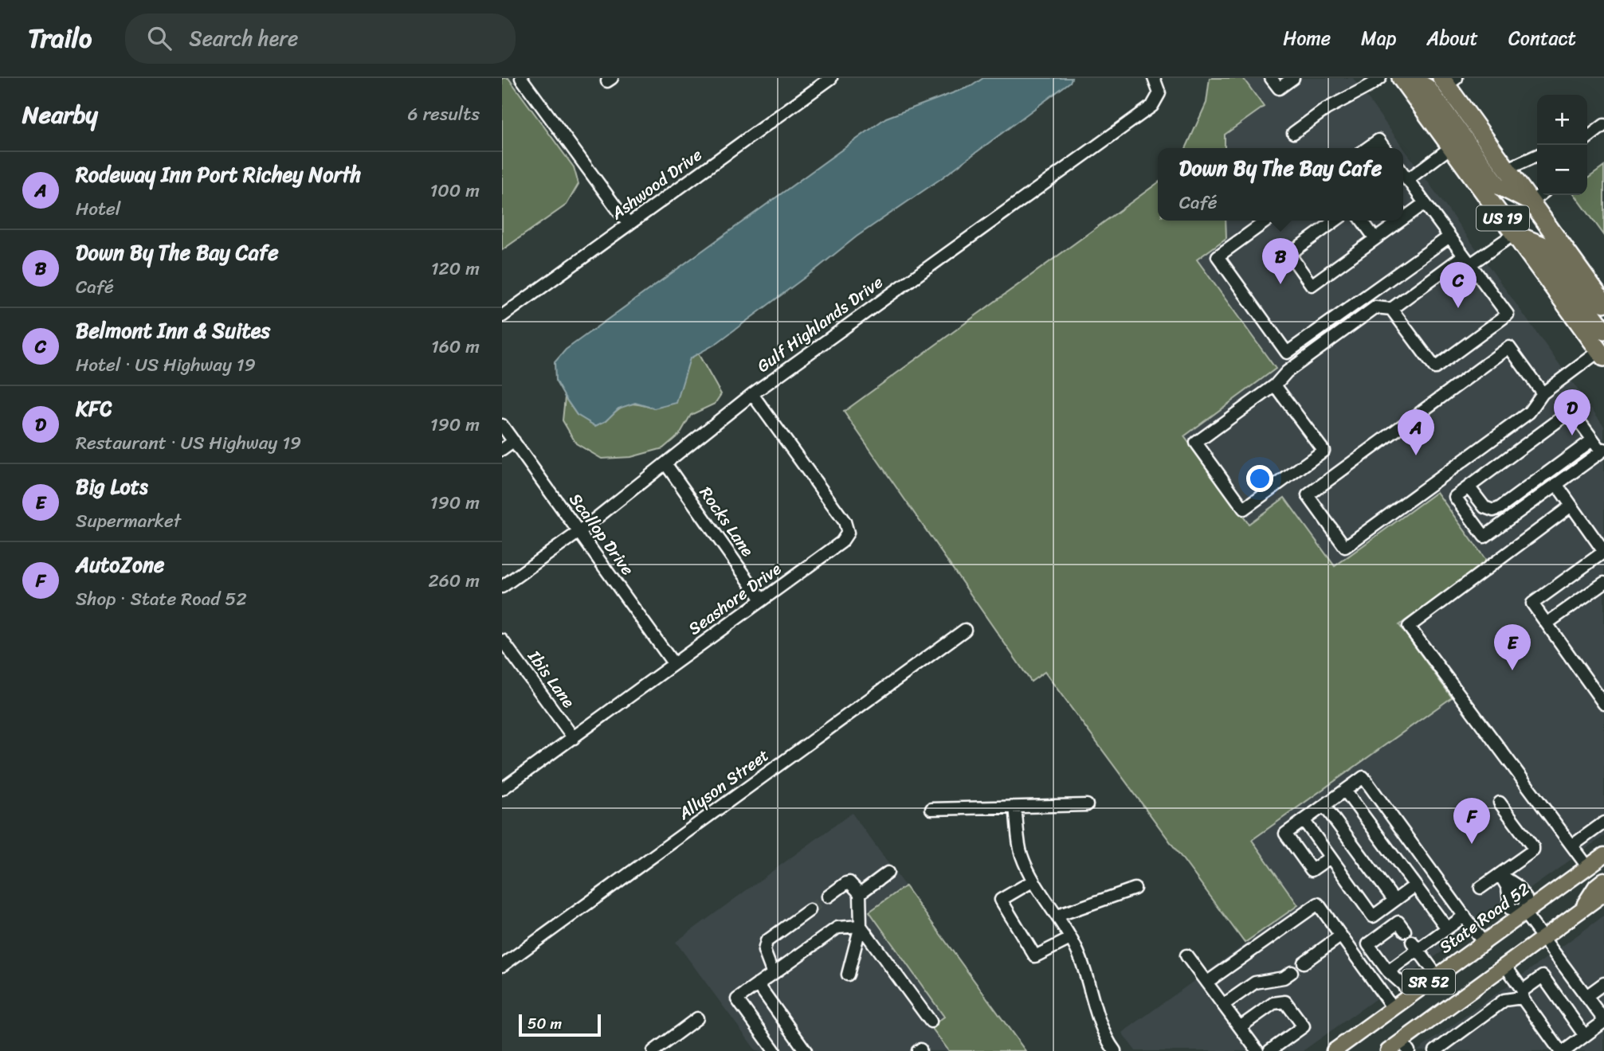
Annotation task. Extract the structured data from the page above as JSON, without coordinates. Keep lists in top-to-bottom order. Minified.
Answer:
{"streets":{"highway":["US 19"],"main road":["State Road 52","SR 52"],"street":["Ashwood Drive","Gulf Highlands Drive","Rocks Lane","Scallop Drive","Seashore Drive","Ibis Lane","Allyson Street"]},"crossings":[["Gulf Highlands Drive","Rocks Lane"],["Gulf Highlands Drive","Scallop Drive"],["Gulf Highlands Drive","Seashore Drive"],["Rocks Lane","Seashore Drive"],["Scallop Drive","Seashore Drive"],["Seashore Drive","Ibis Lane"]],"scale_bar":"50 m","page":{"header":"Trailo","search":"Search here","nav":["Home","Map","About","Contact"],"heading":["Nearby","6 results"],"map_buttons":["+","−"],"popup":["Down By The Bay Cafe","Café"],"list":[{"mark":"A","name":"Rodeway Inn Port Richey North","note":"Hotel","value":"100 m"},{"mark":"B","name":"Down By The Bay Cafe","note":"Café","value":"120 m"},{"mark":"C","name":"Belmont Inn & Suites","note":"Hotel · US Highway 19","value":"160 m"},{"mark":"D","name":"KFC","note":"Restaurant · US Highway 19","value":"190 m"},{"mark":"E","name":"Big Lots","note":"Supermarket","value":"190 m"},{"mark":"F","name":"AutoZone","note":"Shop · State Road 52","value":"260 m"}],"pins":["B","C","D","A","E","F"],"scale":"50 m"}}
